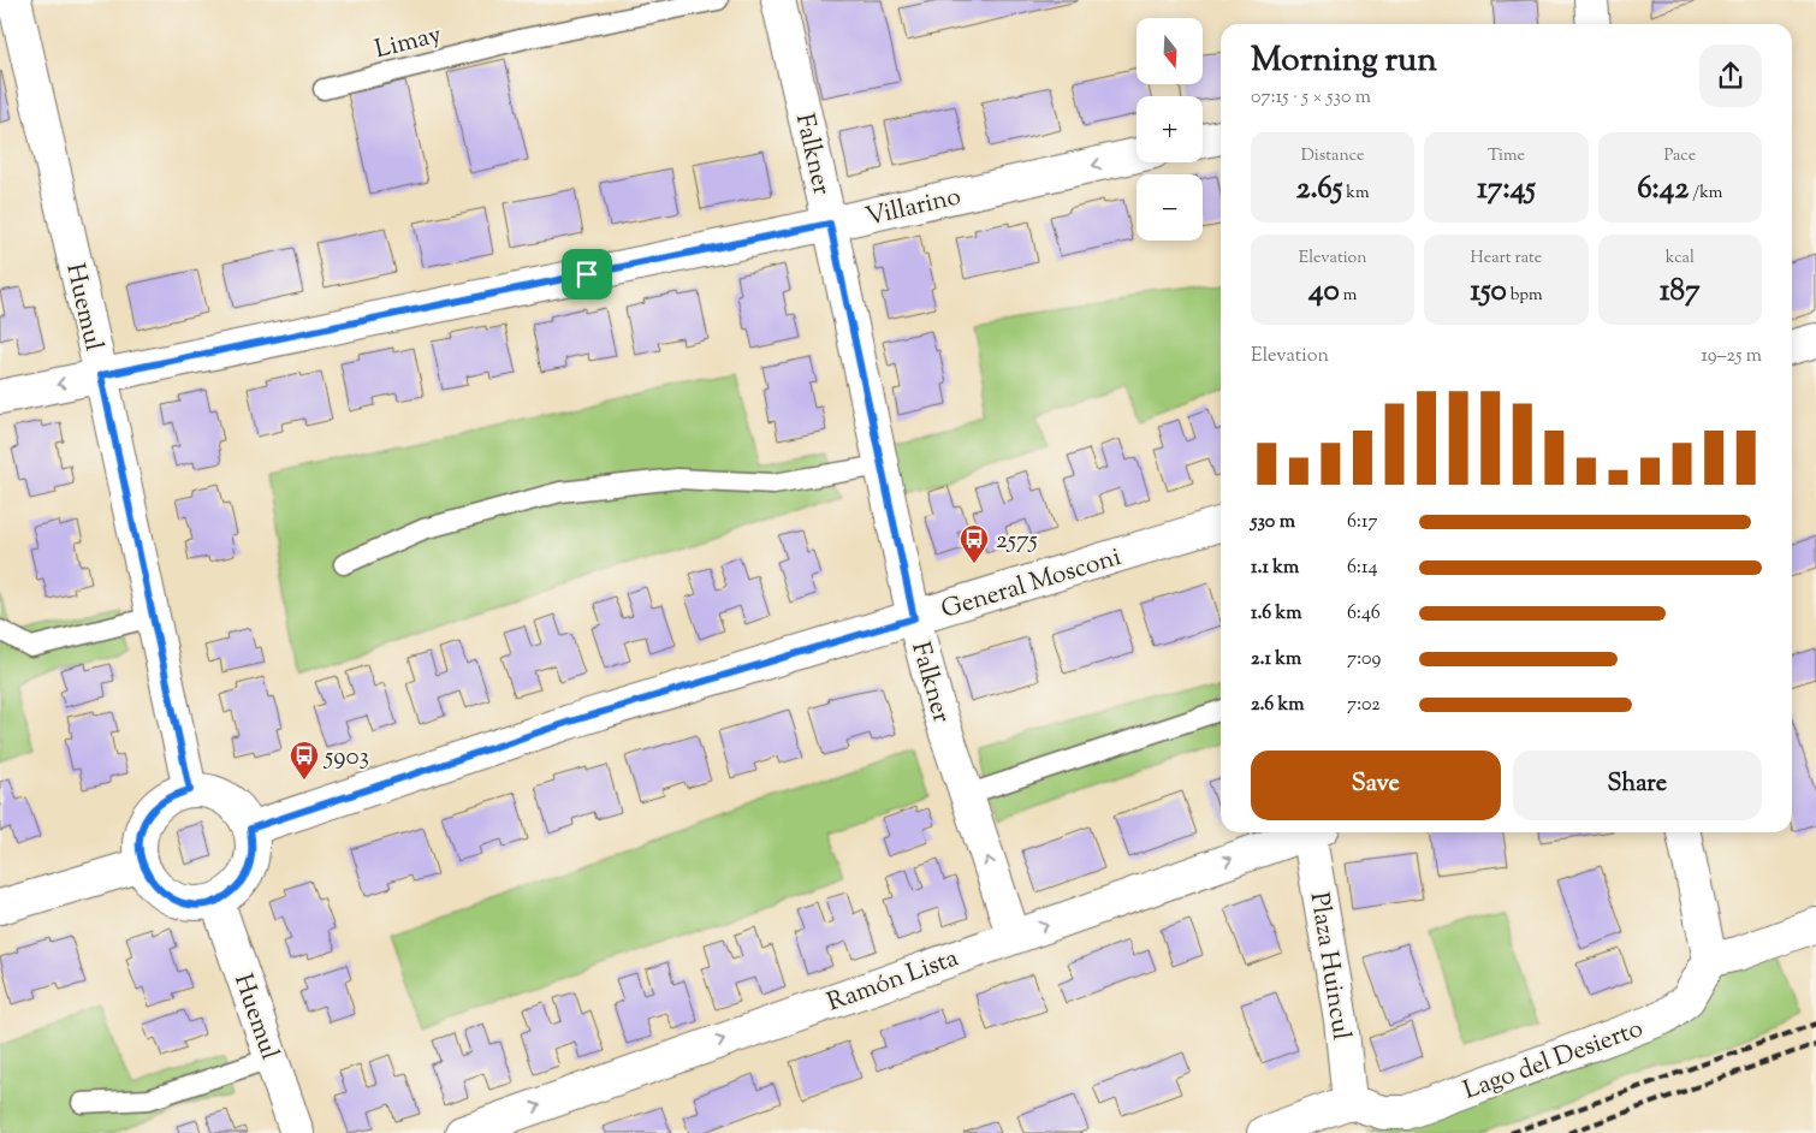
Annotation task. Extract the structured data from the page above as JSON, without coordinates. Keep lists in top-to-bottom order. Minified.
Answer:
{"streets":{"street":["Falkner","Villarino","Huemul","General Mosconi","Plaza Huincul","Ramón Lista","Lago del Desierto"],"lane":["Limay"]},"crossings":[["Falkner","Villarino"],["Falkner","General Mosconi"],["Falkner","Ramón Lista"],["Villarino","Huemul"],["Huemul","General Mosconi"],["Plaza Huincul","Lago del Desierto"]],"one_way":["Villarino","Ramón Lista"],"places":{"bus stop":["2575","5903"]},"north":"bottom","page":{"map_buttons":["+","−"],"heading":["Morning run","07:15 · 5 × 530 m"],"stats":[["Distance","2.65 km"],["Time","17:45"],["Pace","6:42 /km"],["Elevation","40 m"],["Heart rate","150 bpm"],["kcal","187"]],"chart":["Elevation","19–25 m"],"list":[{"name":"530 m","note":"6:17"},{"name":"1.1 km","note":"6:14"},{"name":"1.6 km","note":"6:46"},{"name":"2.1 km","note":"7:09"},{"name":"2.6 km","note":"7:02"}],"buttons":["Save","Share"]}}
